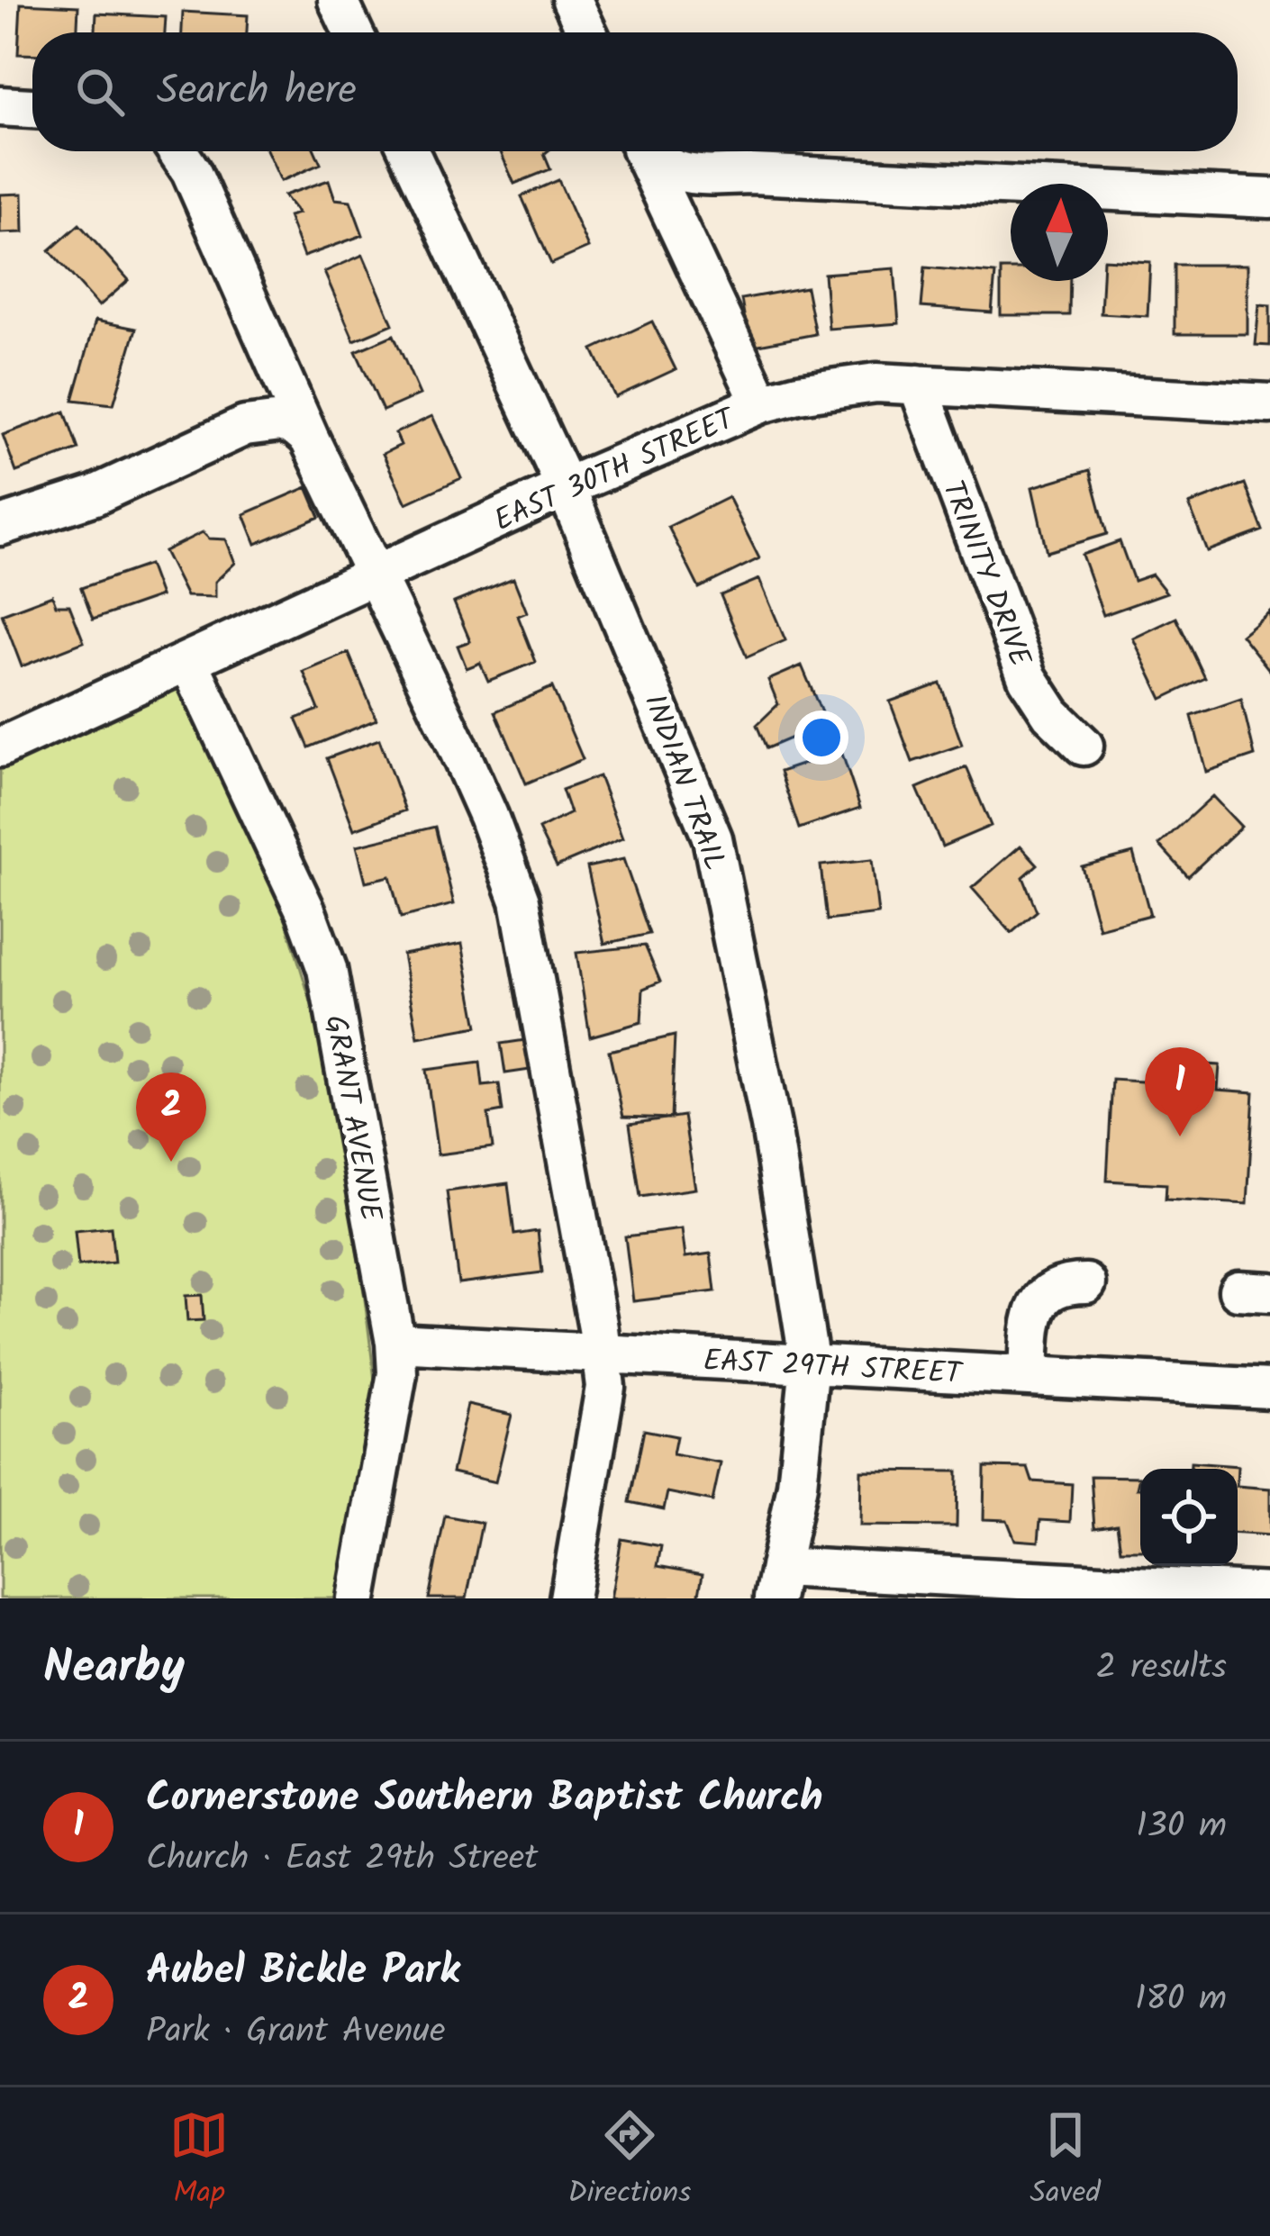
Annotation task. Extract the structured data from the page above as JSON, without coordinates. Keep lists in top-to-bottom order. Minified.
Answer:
{"streets":{"street":["EAST 30TH STREET","TRINITY DRIVE","INDIAN TRAIL","GRANT AVENUE","EAST 29TH STREET"]},"crossings":[["EAST 30TH STREET","TRINITY DRIVE"],["EAST 30TH STREET","INDIAN TRAIL"],["EAST 30TH STREET","GRANT AVENUE"],["INDIAN TRAIL","EAST 29TH STREET"],["GRANT AVENUE","EAST 29TH STREET"]],"north":"top","page":{"search":"Search here","pins":["1","2"],"heading":["Nearby","2 results"],"list":[{"mark":"1","name":"Cornerstone Southern Baptist Church","note":"Church · East 29th Street","value":"130 m"},{"mark":"2","name":"Aubel Bickle Park","note":"Park · Grant Avenue","value":"180 m"}],"nav":["Map","Directions","Saved"]}}
